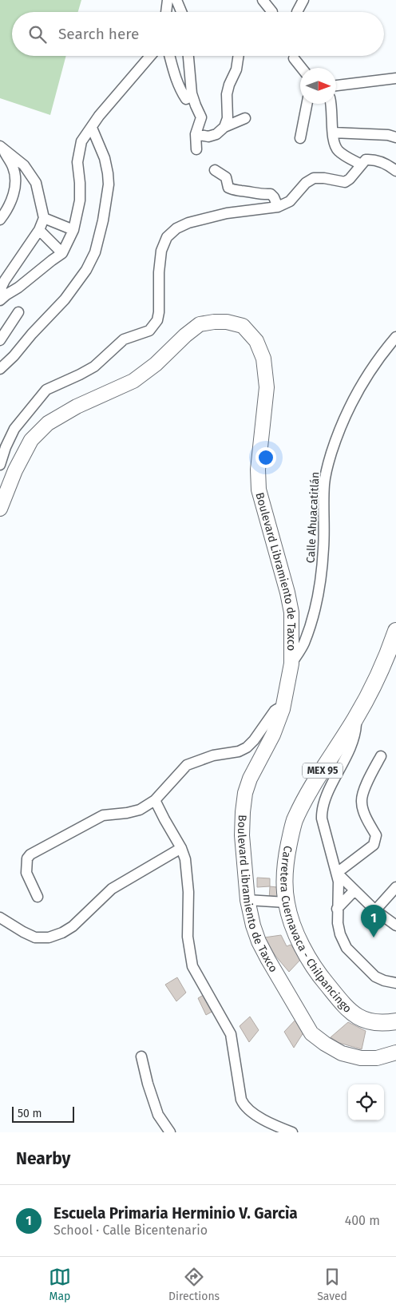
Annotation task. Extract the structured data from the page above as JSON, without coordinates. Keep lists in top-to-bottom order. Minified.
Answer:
{"streets":{"main road":["Boulevard Libramiento de Taxco","MEX 95","Carretera Cuernavaca - Chilpancingo"],"street":["Calle Ahuacatitlán"]},"crossings":[["Calle Ahuacatitlán","Boulevard Libramiento de Taxco"]],"scale_bar":"50 m","north":"right","page":{"search":"Search here","pins":"1","scale":"50 m","heading":"Nearby","list":[{"mark":"1","name":"Escuela Primaria Herminio V. Garcìa","note":"School · Calle Bicentenario","value":"400 m"}],"nav":["Map","Directions","Saved"]}}
